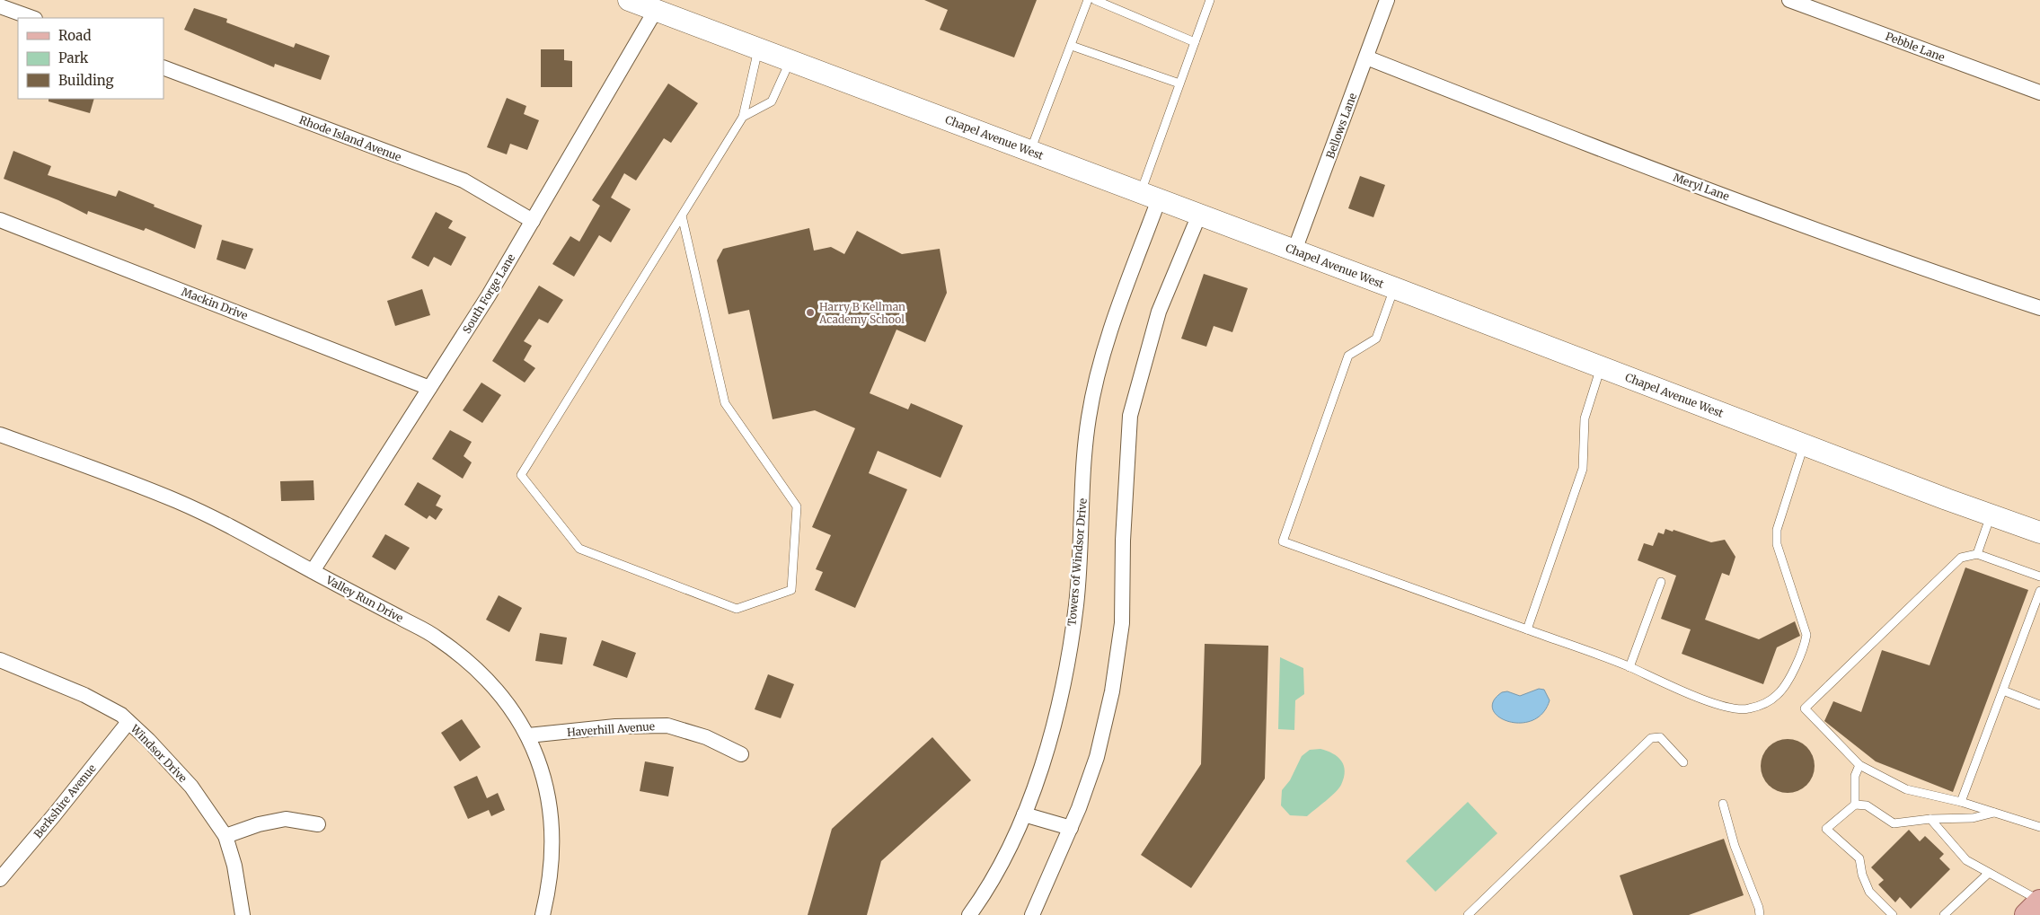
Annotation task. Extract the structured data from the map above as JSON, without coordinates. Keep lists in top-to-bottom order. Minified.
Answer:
{"streets":{"main road":["Chapel Avenue West"],"street":["Pebble Lane","Bellows Lane","Rhode Island Avenue","Meryl Lane","South Forge Lane","Mackin Drive","Towers of Windsor Drive","Valley Run Drive","Haverhill Avenue","Windsor Drive","Berkshire Avenue"]},"crossings":[["Bellows Lane","Chapel Avenue West"],["Bellows Lane","Meryl Lane"],["Chapel Avenue West","South Forge Lane"],["Chapel Avenue West","Towers of Windsor Drive"],["Rhode Island Avenue","South Forge Lane"],["South Forge Lane","Mackin Drive"],["South Forge Lane","Valley Run Drive"],["Valley Run Drive","Haverhill Avenue"],["Windsor Drive","Berkshire Avenue"]],"places":["Harry B Kellman Academy School"],"legend":["Road","Park","Building"]}
